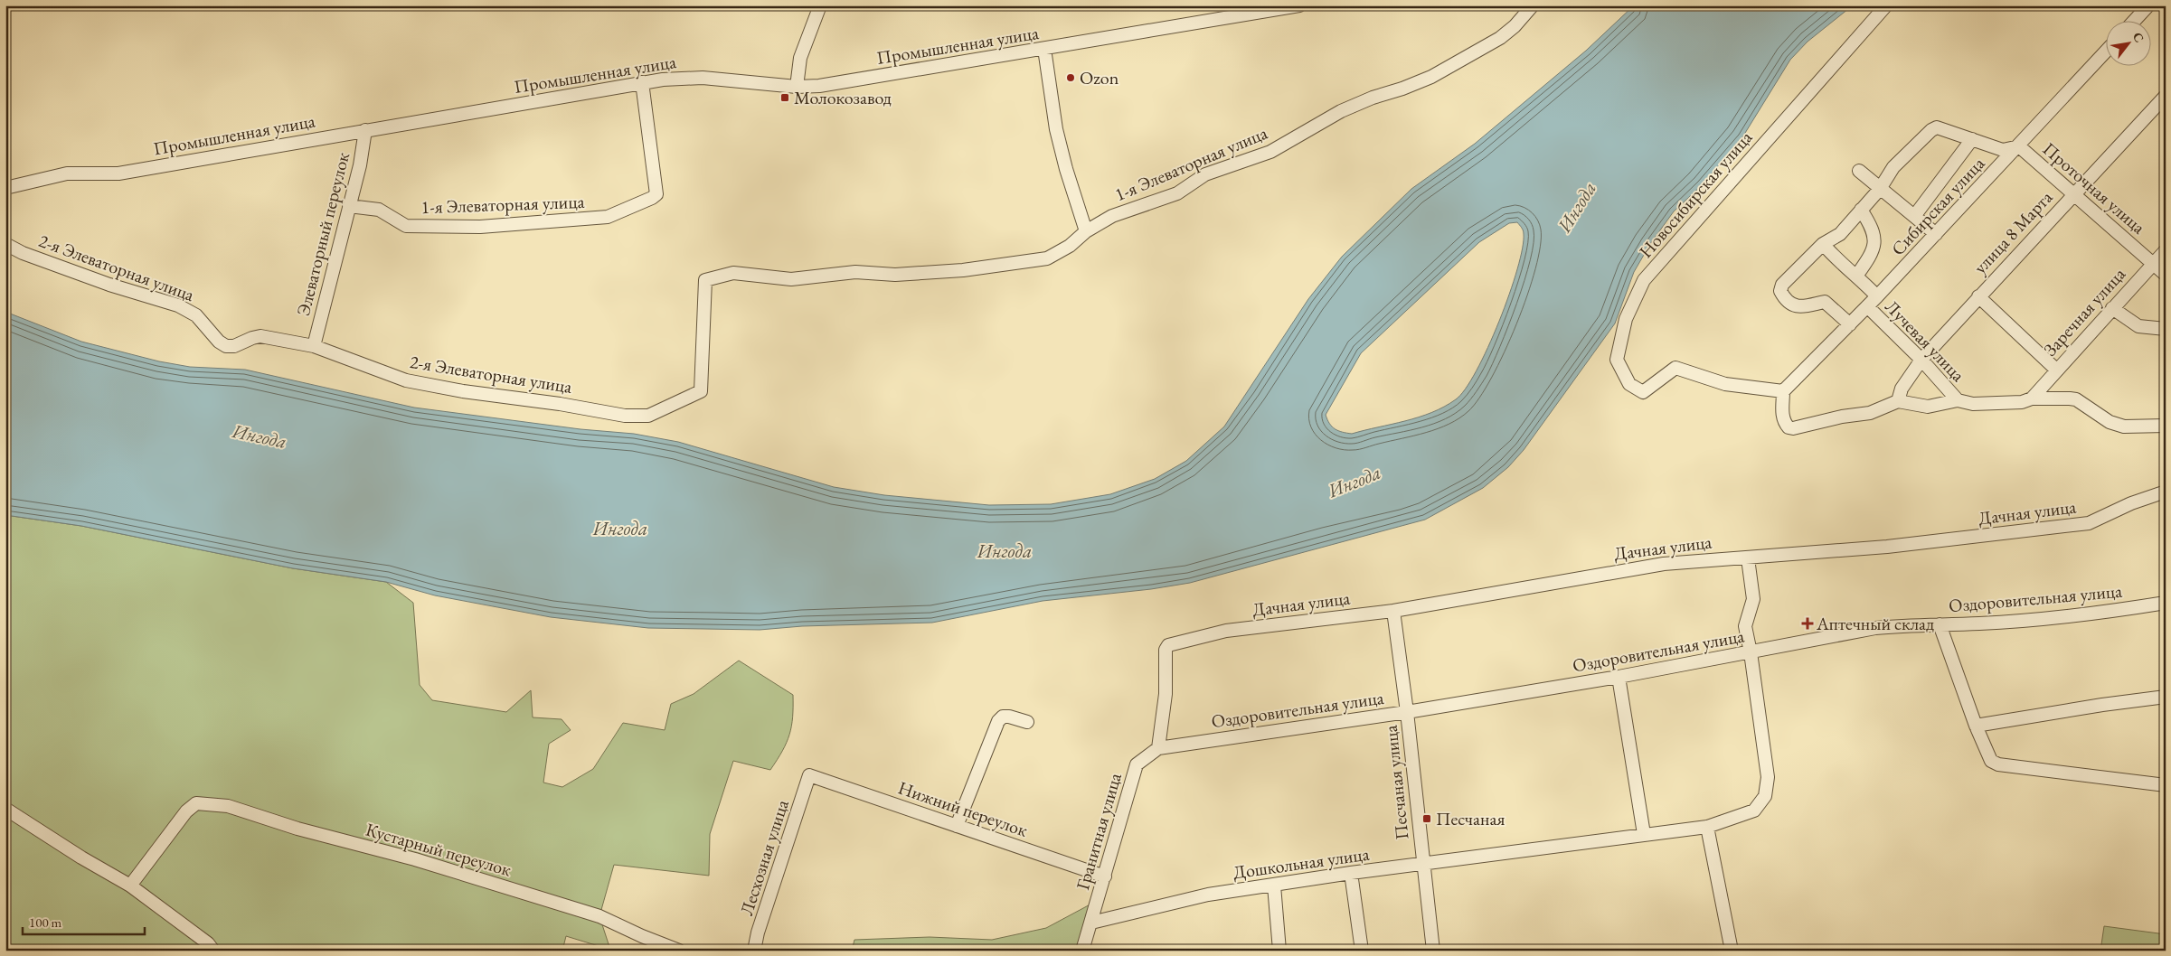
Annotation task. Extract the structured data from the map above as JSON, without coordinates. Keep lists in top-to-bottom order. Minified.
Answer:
{"streets":{"street":["Промышленная улица","1-я Элеваторная улица","Проточная улица","Новосибирская улица","Сибирская улица","улица 8 Марта","Элеваторный переулок","2-я Элеваторная улица","Заречная улица","Лучевая улица","Дачная улица","Оздоровительная улица","Песчаная улица","Нижний переулок","Гранитная улица","Кустарный переулок","Лесхозная улица","Дошкольная улица"]},"crossings":[["Промышленная улица","1-я Элеваторная улица"],["Промышленная улица","Элеваторный переулок"],["1-я Элеваторная улица","Элеваторный переулок"],["1-я Элеваторная улица","2-я Элеваторная улица"],["Проточная улица","Сибирская улица"],["Проточная улица","улица 8 Марта"],["Проточная улица","Заречная улица"],["Новосибирская улица","Сибирская улица"],["Сибирская улица","Лучевая улица"],["улица 8 Марта","Лучевая улица"],["Элеваторный переулок","2-я Элеваторная улица"],["Заречная улица","Лучевая улица"],["Дачная улица","Оздоровительная улица"],["Дачная улица","Песчаная улица"],["Дачная улица","Гранитная улица"],["Дачная улица","Дошкольная улица"],["Оздоровительная улица","Песчаная улица"],["Оздоровительная улица","Гранитная улица"],["Оздоровительная улица","Дошкольная улица"],["Песчаная улица","Дошкольная улица"],["Нижний переулок","Гранитная улица"],["Нижний переулок","Лесхозная улица"],["Гранитная улица","Дошкольная улица"]],"water":["Ингода"],"places":{"other":["Ozon"],"transit":["Молокозавод","Песчаная"],"health":["Аптечный склад"]},"scale_bar":"100 m","north":"top right"}
